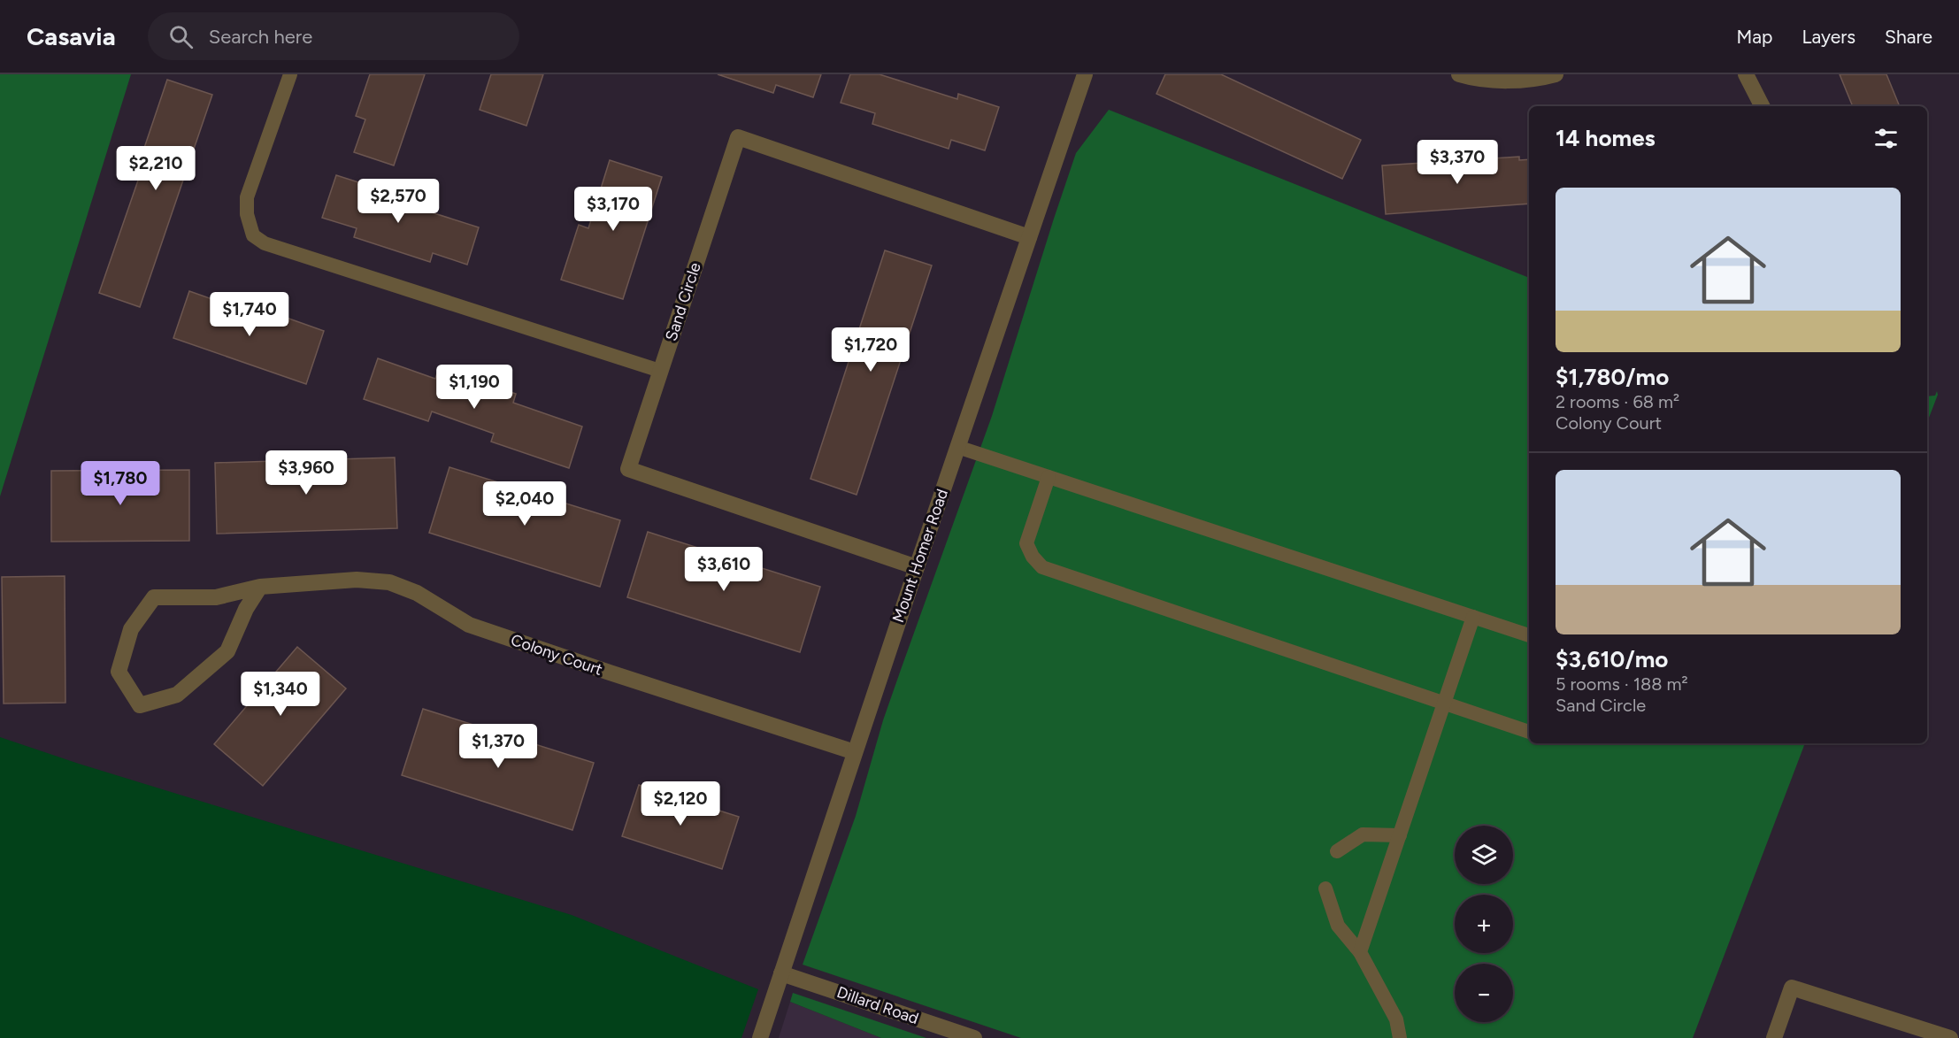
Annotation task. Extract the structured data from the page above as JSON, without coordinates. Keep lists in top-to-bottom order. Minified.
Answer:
{"streets":{"street":["Sand Circle","Mount Homer Road","Colony Court","Dillard Road"]},"crossings":[["Sand Circle","Mount Homer Road"],["Mount Homer Road","Colony Court"],["Mount Homer Road","Dillard Road"]],"page":{"header":"Casavia","search":"Search here","nav":["Map","Layers","Share"],"heading":"14 homes","price":["$3,370","$2,210","$2,570","$3,170","$1,740","$1,720","$1,190","$3,960","$1,780","$2,040","$3,610","$1,340","$1,370","$2,120"],"list":[{"name":"$1,780/mo","note":"2 rooms · 68 m² · Colony Court"},{"name":"$3,610/mo","note":"5 rooms · 188 m² · Sand Circle"}],"map_buttons":["+","−"]}}
